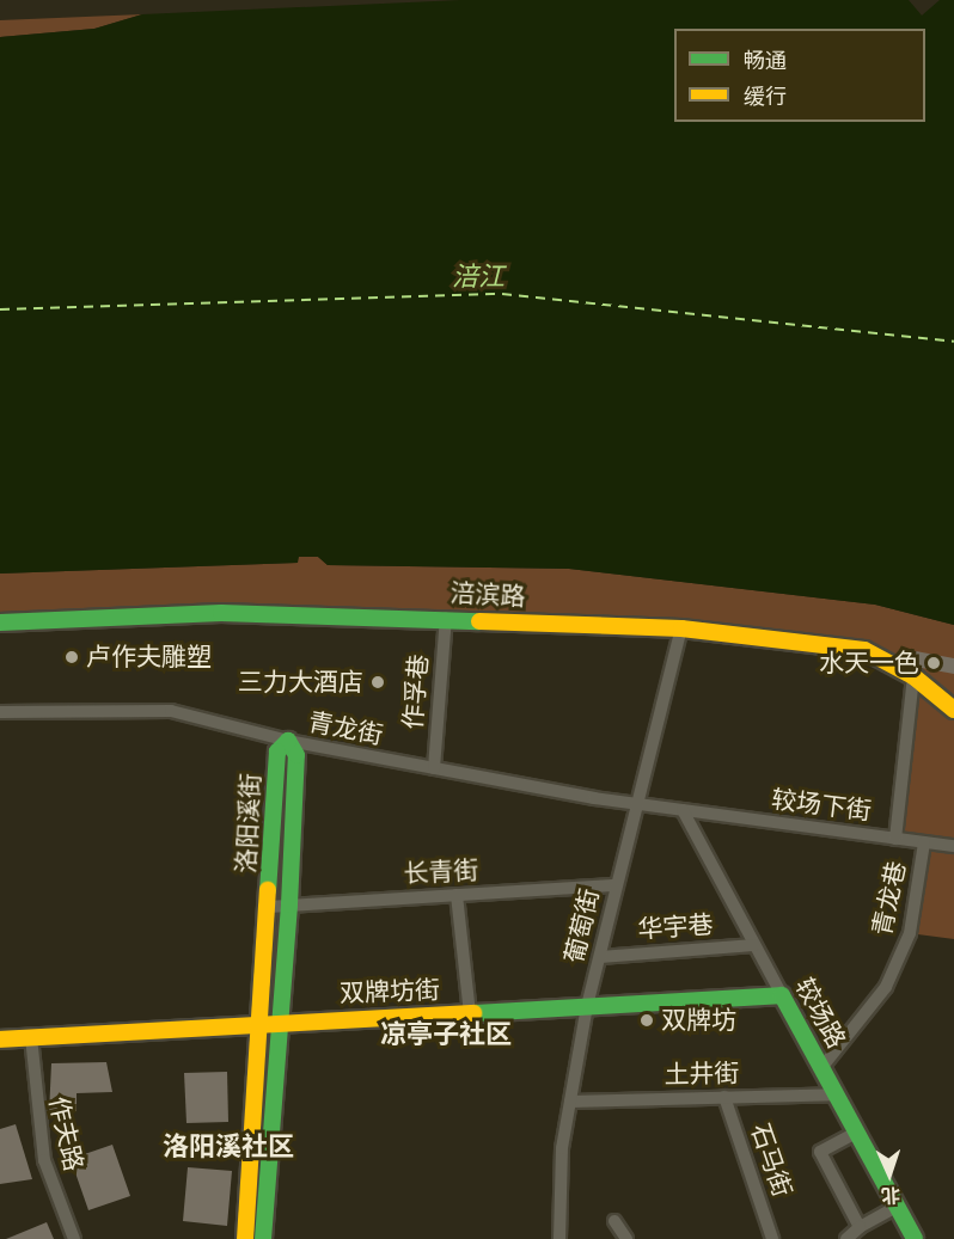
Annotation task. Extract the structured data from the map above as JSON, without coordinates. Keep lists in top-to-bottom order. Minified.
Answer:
{"streets":{"street":["涪滨路","作孚巷","青龙街","较场下街","洛阳溪街","长青街","青龙巷","葡萄街","华宇巷","双牌坊街","较场路","土井街","作夫路","石马街"]},"crossings":[["涪滨路","作孚巷"],["涪滨路","青龙巷"],["涪滨路","葡萄街"],["作孚巷","青龙街"],["青龙街","较场下街"],["青龙街","洛阳溪街"],["青龙街","葡萄街"],["青龙街","较场路"],["较场下街","青龙巷"],["较场下街","较场路"],["洛阳溪街","长青街"],["洛阳溪街","双牌坊街"],["长青街","葡萄街"],["青龙巷","较场路"],["葡萄街","华宇巷"],["葡萄街","双牌坊街"],["葡萄街","土井街"],["华宇巷","较场路"],["双牌坊街","较场路"],["双牌坊街","作夫路"],["较场路","土井街"],["土井街","石马街"]],"districts":["凉亭子社区","洛阳溪社区"],"water":["涪江"],"places":["卢作夫雕塑","水天一色","三力大酒店","双牌坊"],"legend":["畅通","缓行"],"north":"bottom"}
